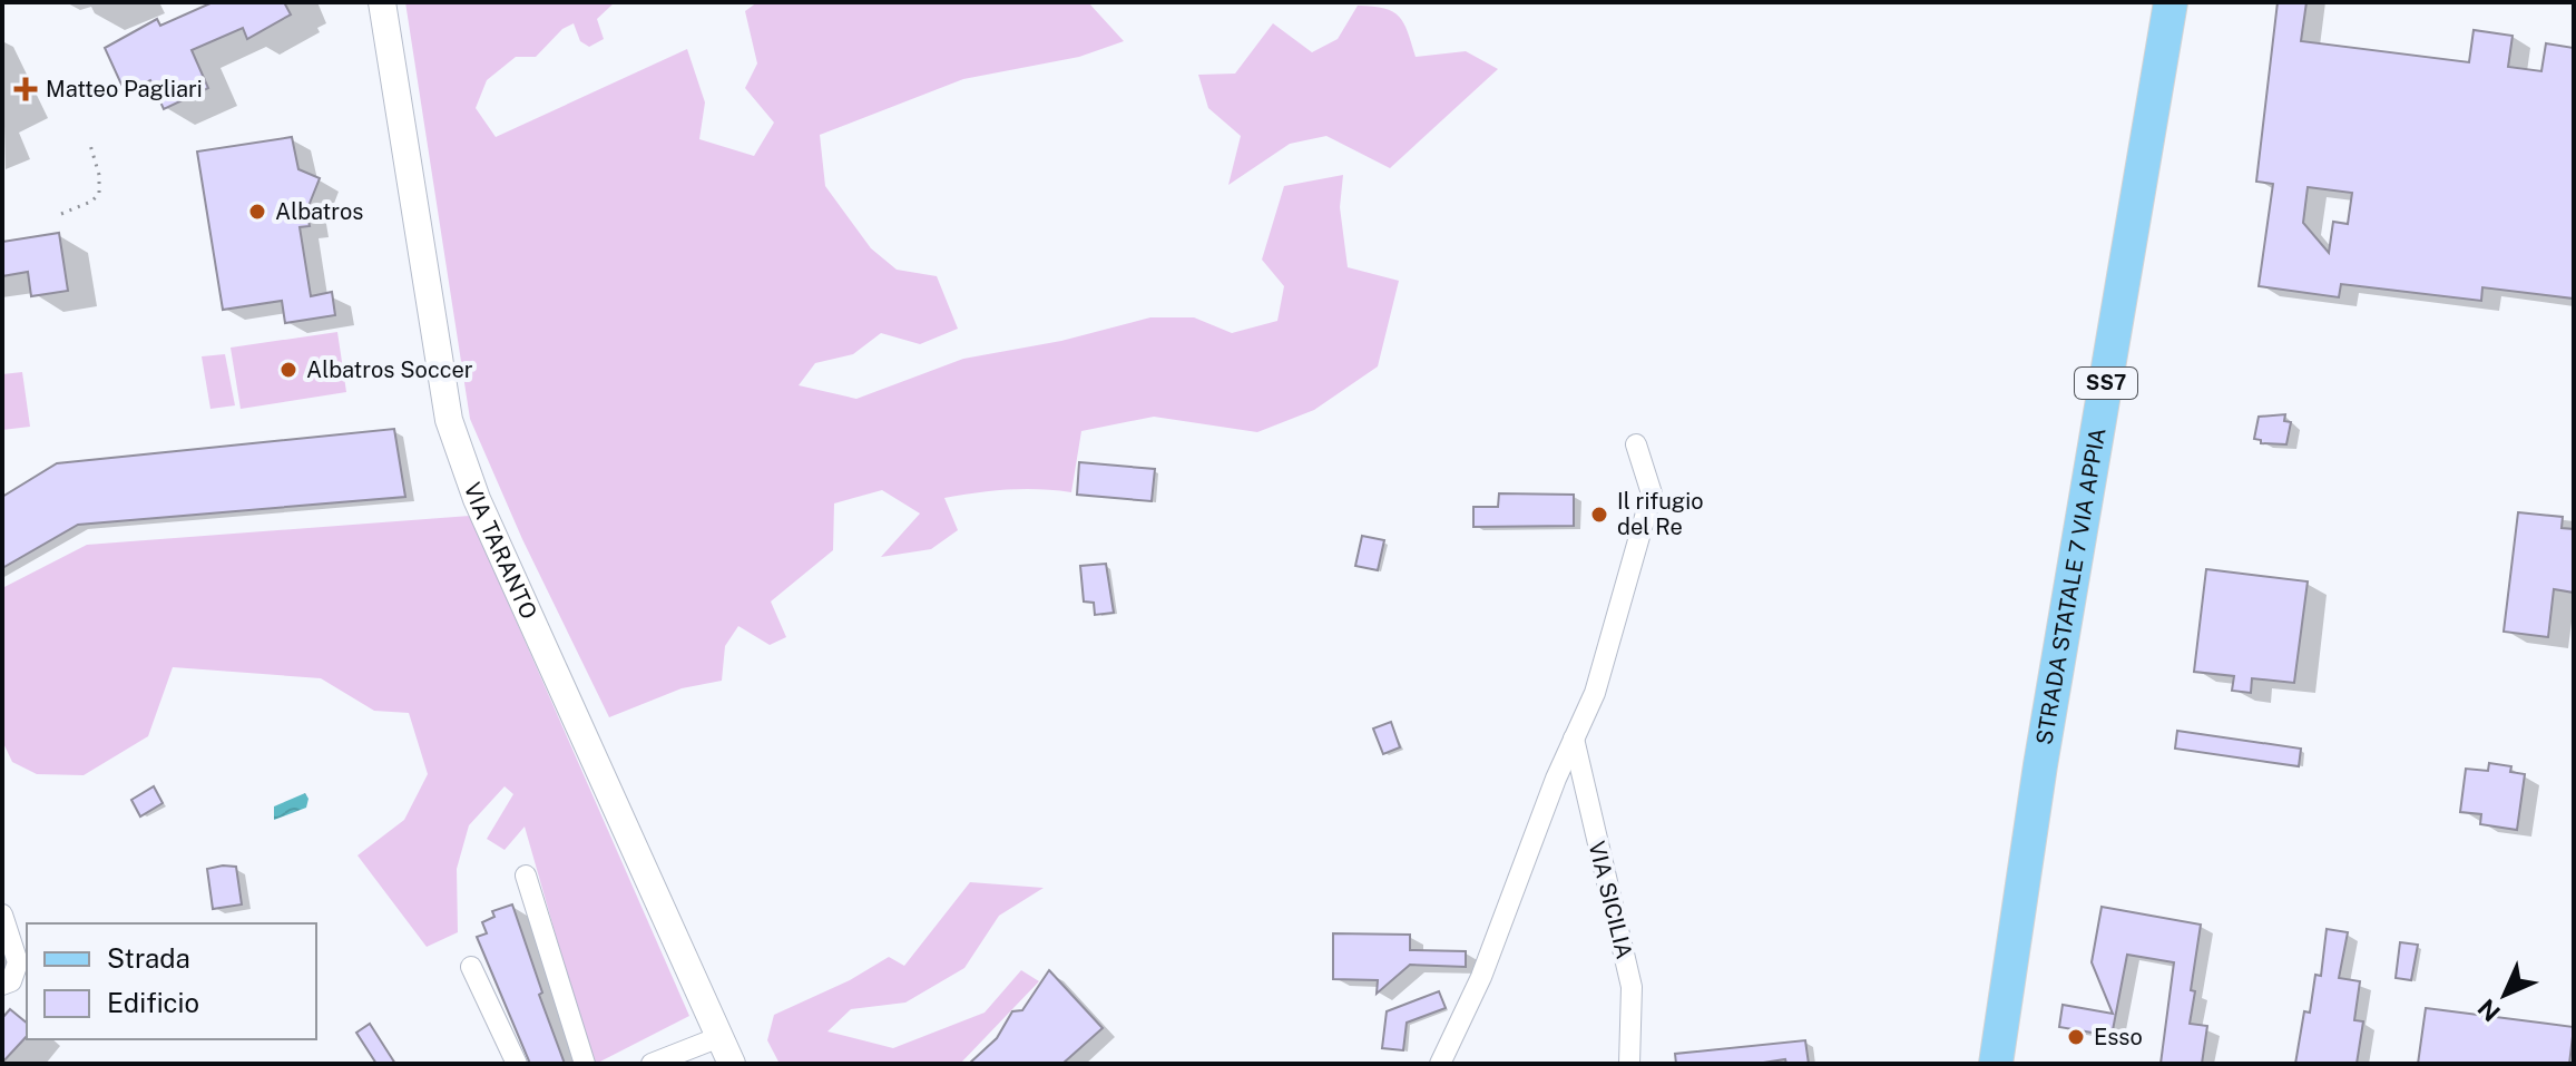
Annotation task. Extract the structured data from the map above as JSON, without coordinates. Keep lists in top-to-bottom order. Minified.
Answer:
{"streets":{"main road":["SS7","STRADA STATALE 7 VIA APPIA"],"street":["VIA TARANTO","VIA SICILIA"]},"places":{"health":["Matteo Pagliari"],"other":["Albatros","Albatros Soccer","Il rifugio del Re","Esso"]},"legend":["Strada","Edificio"],"north":"bottom left"}
